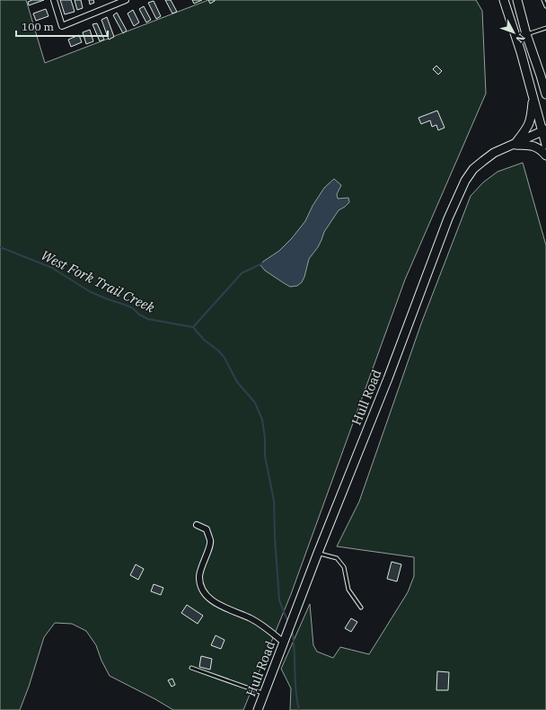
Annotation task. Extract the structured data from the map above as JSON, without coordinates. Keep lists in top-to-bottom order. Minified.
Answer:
{"streets":{"main road":["Hull Road"]},"water":["West Fork Trail Creek"],"scale_bar":"100 m","north":"bottom right"}
